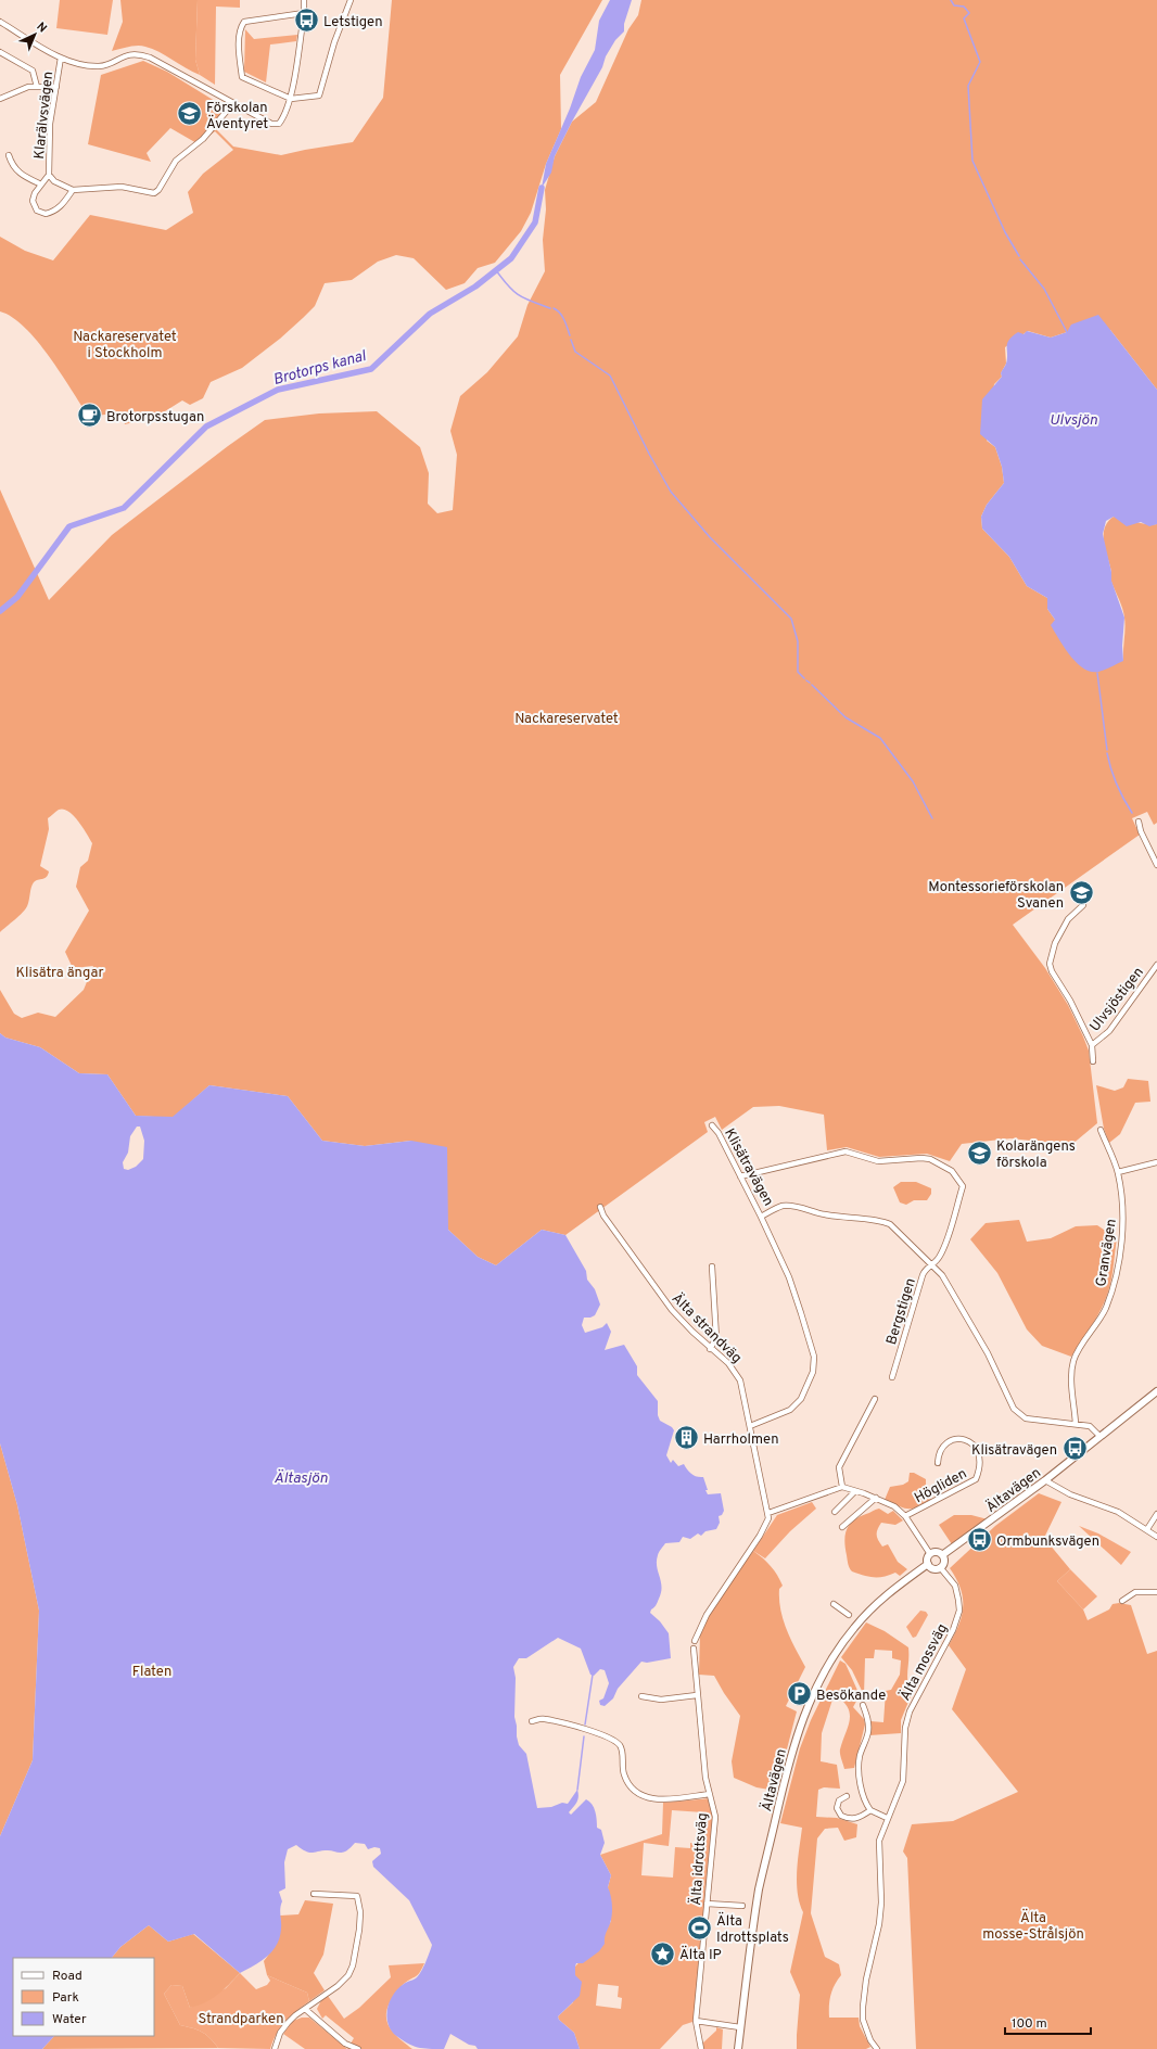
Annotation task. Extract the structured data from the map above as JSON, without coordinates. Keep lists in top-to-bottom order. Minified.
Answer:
{"streets":{"main road":["Ältavägen"],"street":["Klarälvsvägen","Ulvsjöstigen","Klisätravägen","Granvägen","Bergstigen","Älta strandväg","Högliden","Älta mossväg","Älta idrottsväg"]},"crossings":[["Klisätravägen","Granvägen"],["Klisätravägen","Bergstigen"],["Klisätravägen","Ältavägen"],["Ältavägen","Älta mossväg"]],"water":["Brotorps kanal","Ulvsjön","Ältasjön"],"parks":["Nackareservatet i Stockholm","Nackareservatet","Klisätra ängar","Flaten","Älta mosse-Strålsjön","Strandparken"],"places":{"bus stop":["Letstigen","Klisätravägen","Ormbunksvägen"],"school or university":["Förskolan Äventyret","Montessorieförskolan Svanen","Kolarängens förskola"],"cafe":["Brotorpsstugan"],"building":["Harrholmen"],"parking":["Besökande"],"sports":["Älta Idrottsplats"],"place":["Älta IP"]},"legend":["Road","Park","Water"],"scale_bar":"100 m","north":"top right"}
